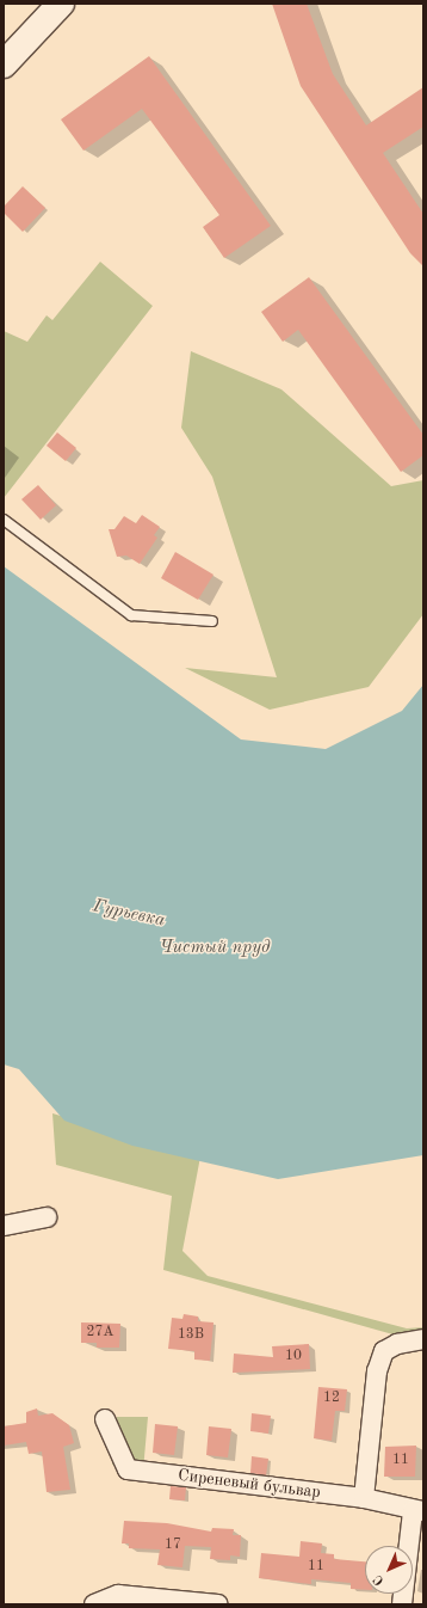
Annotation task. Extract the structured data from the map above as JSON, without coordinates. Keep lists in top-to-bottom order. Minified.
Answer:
{"streets":{"street":["Сиреневый бульвар"]},"water":["Гурьевка","Чистый пруд"],"house_numbers":["27А","13В","10","12","11","17","11"],"north":"bottom left"}
